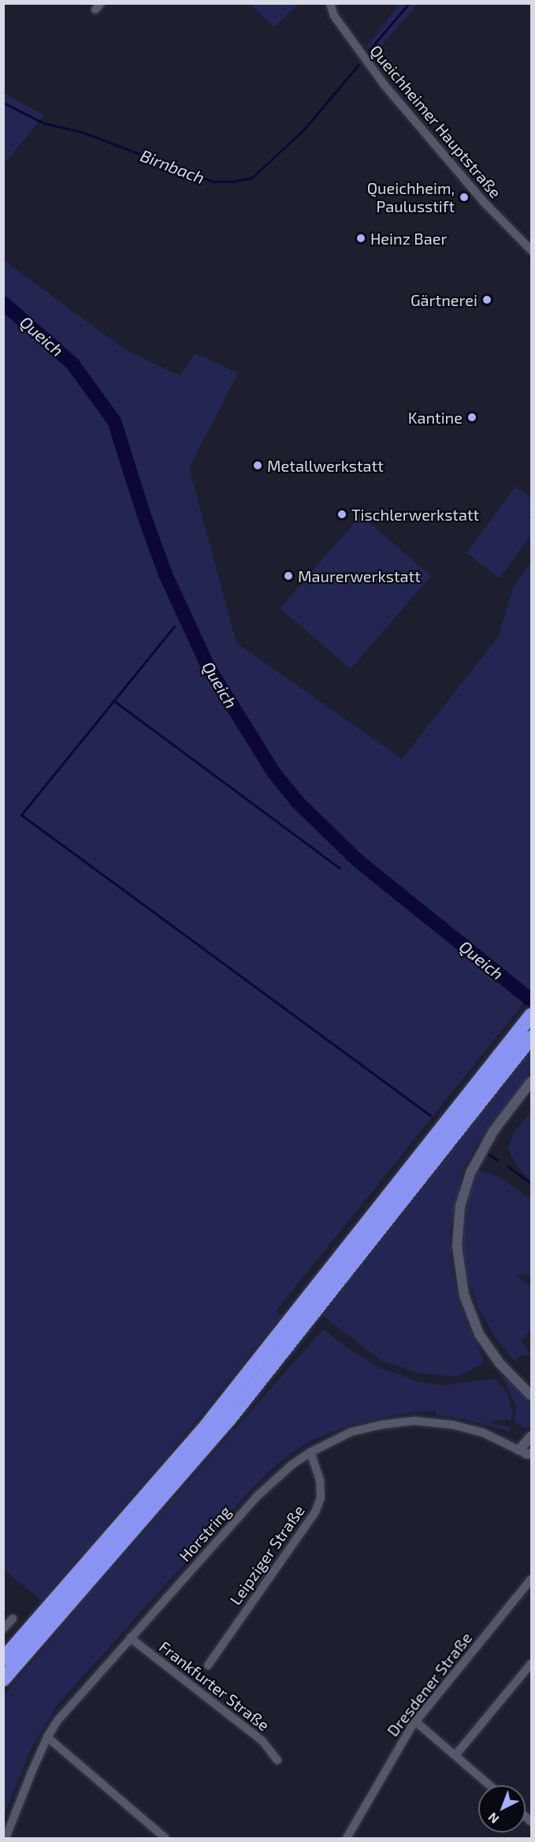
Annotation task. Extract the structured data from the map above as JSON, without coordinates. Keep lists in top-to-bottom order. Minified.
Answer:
{"streets":{"street":["Queichheimer Hauptstraße","Horstring","Leipziger Straße","Dresdener Straße","Frankfurter Straße"]},"crossings":[["Horstring","Leipziger Straße"],["Horstring","Frankfurter Straße"]],"water":["Birnbach","Queich"],"places":["Queichheim, Paulusstift","Heinz Baer","Gärtnerei","Kantine","Metallwerkstatt","Tischlerwerkstatt","Maurerwerkstatt"],"north":"bottom left"}
